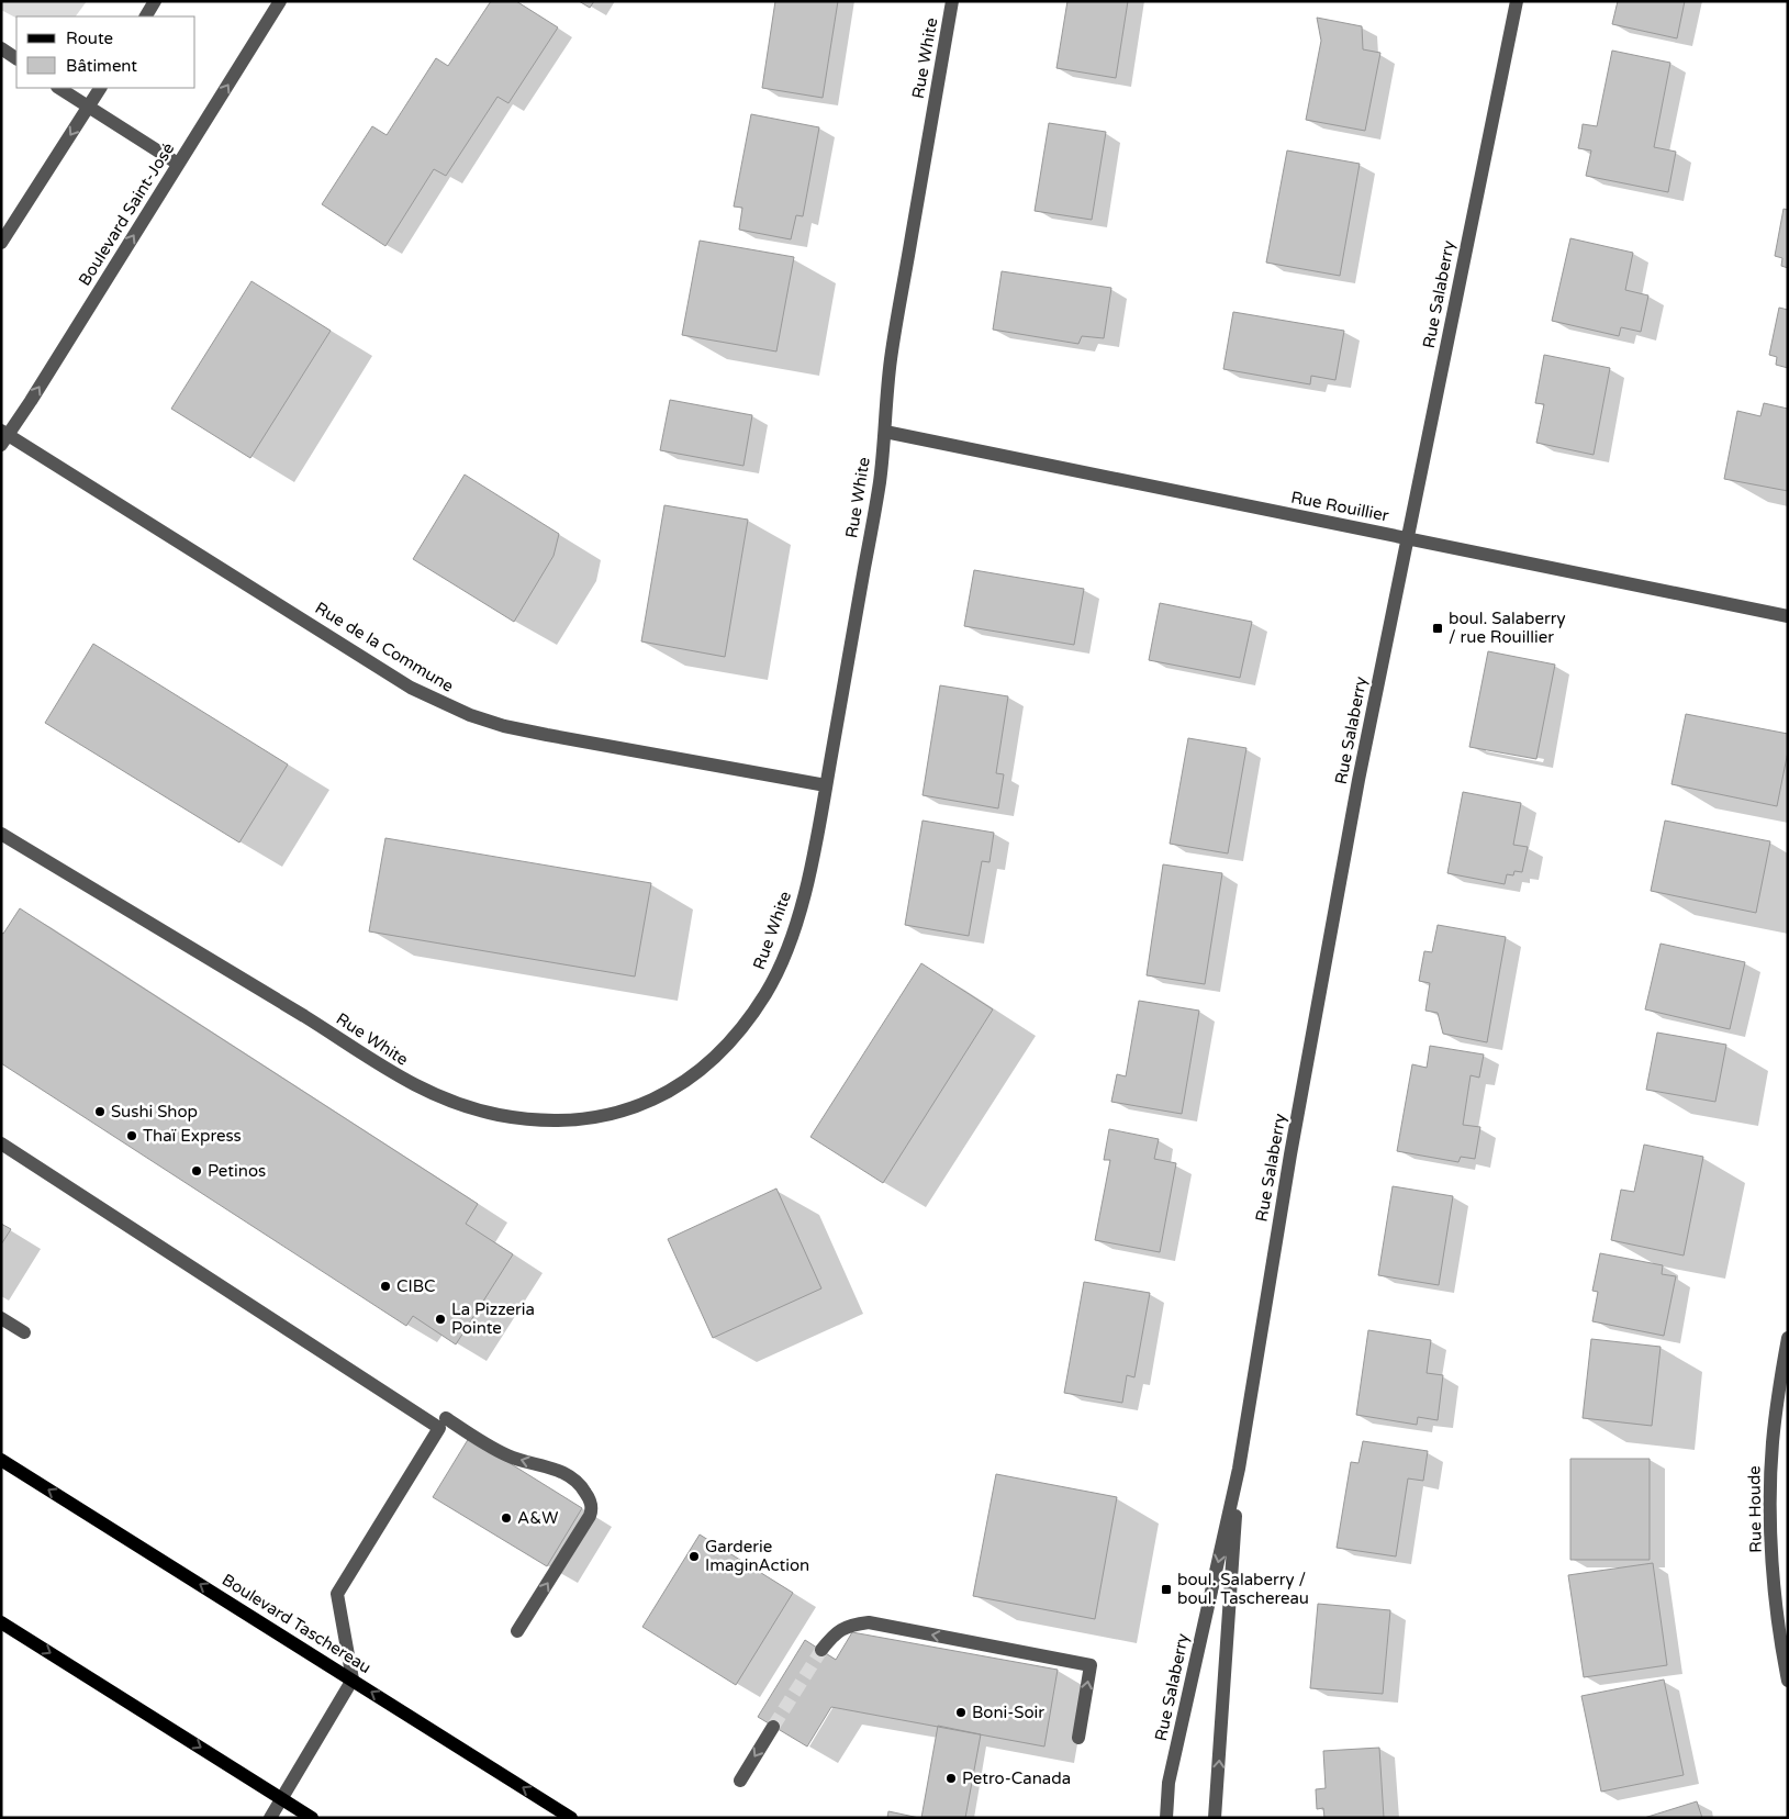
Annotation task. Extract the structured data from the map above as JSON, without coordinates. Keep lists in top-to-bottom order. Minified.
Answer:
{"streets":{"main road":["Boulevard Taschereau"],"street":["Rue White","Boulevard Saint-José","Rue Salaberry","Rue Rouillier","Rue de la Commune","Rue Houde"]},"crossings":[["Rue White","Rue Rouillier"],["Rue White","Rue de la Commune"],["Boulevard Saint-José","Rue de la Commune"],["Rue Salaberry","Rue Rouillier"]],"one_way":["Boulevard Taschereau"],"places":{"transit":["boul. Salaberry / rue Rouillier","boul. Salaberry / boul. Taschereau"],"other":["Sushi Shop","Thaï Express","Petinos","CIBC","La Pizzeria Pointe","A&W","Garderie ImaginAction","Boni-Soir","Petro-Canada"]},"legend":["Route","Bâtiment"]}
